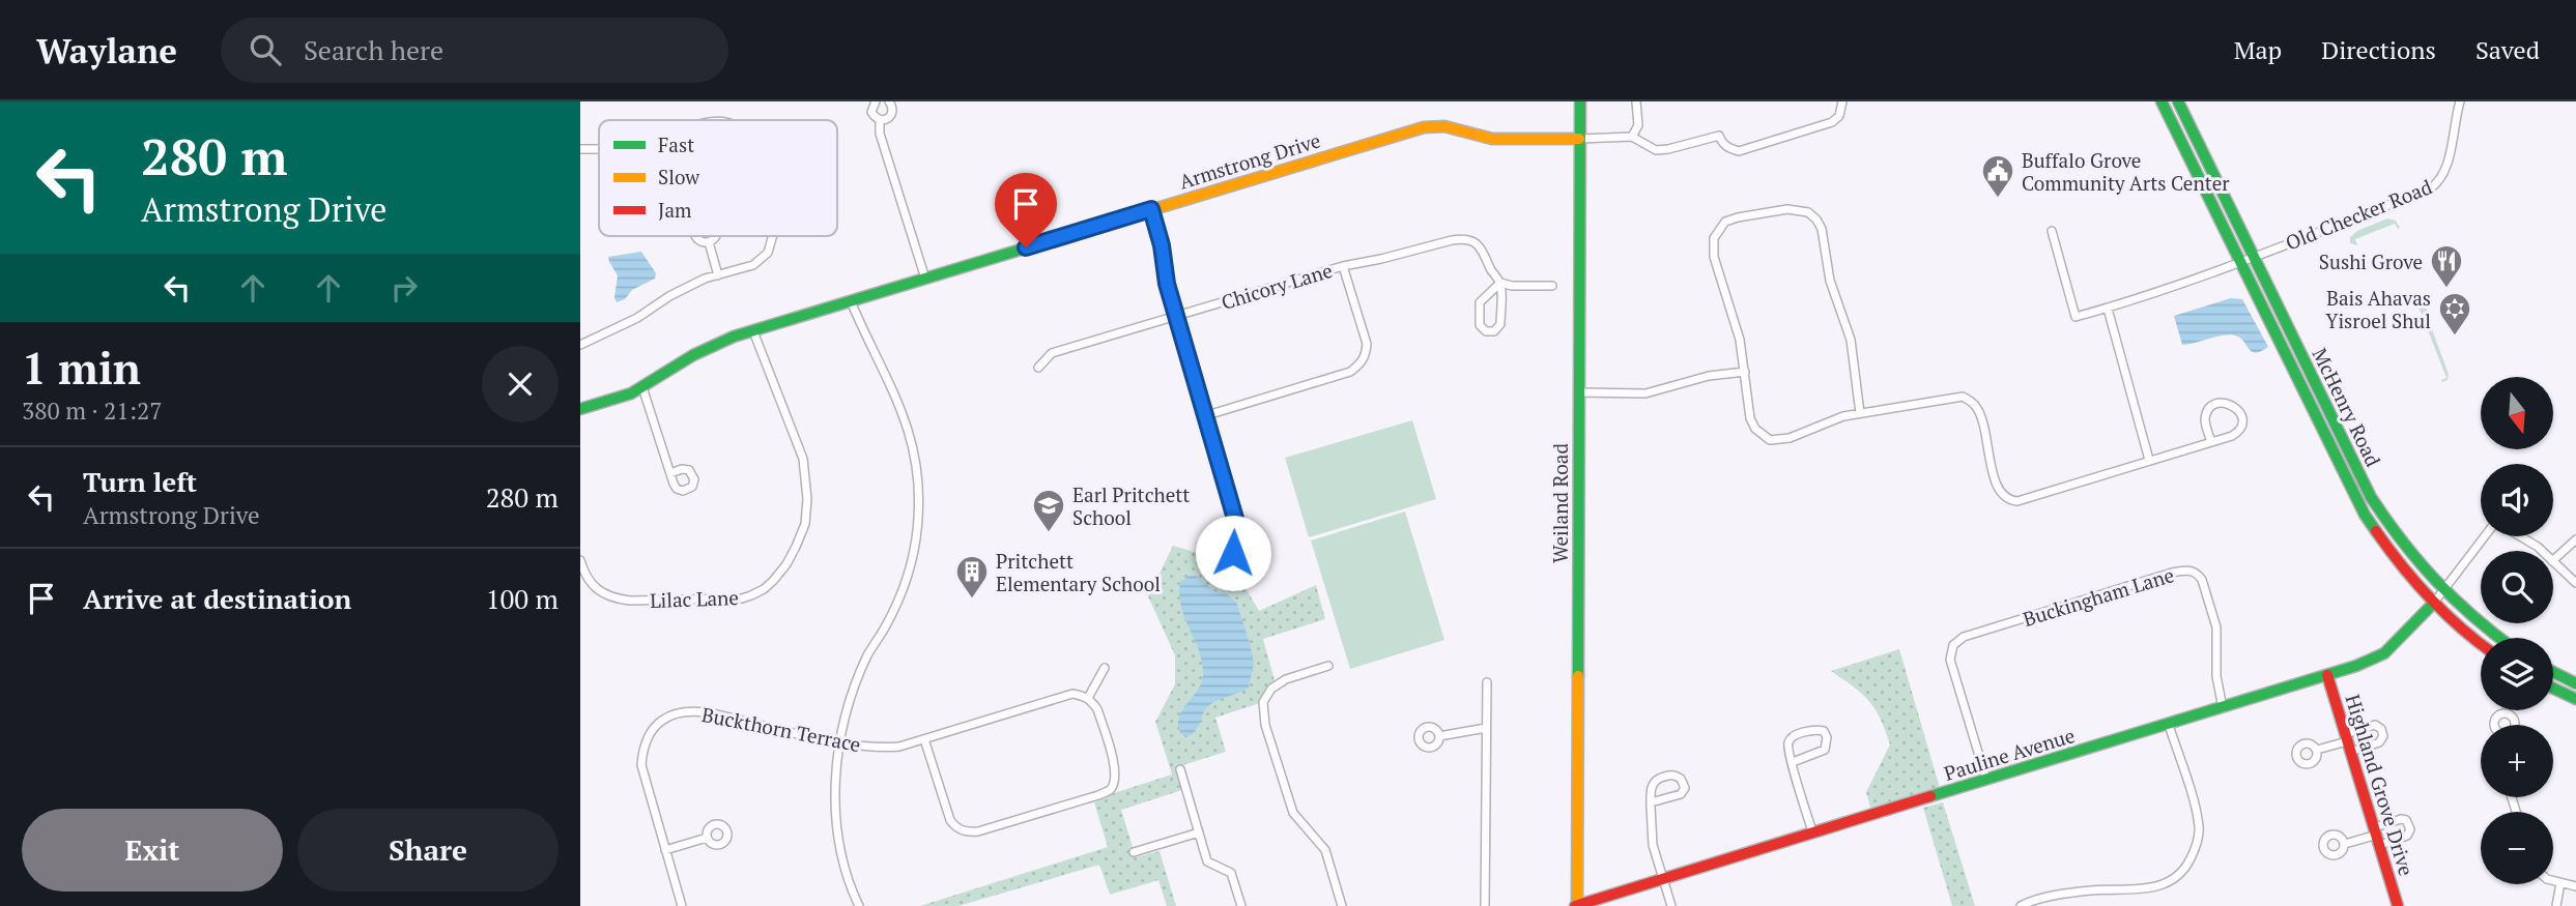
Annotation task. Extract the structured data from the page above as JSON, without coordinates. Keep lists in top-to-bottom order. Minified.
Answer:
{"streets":{"main road":["Armstrong Drive","McHenry Road","Weiland Road","Pauline Avenue","Highland Grove Drive"],"street":["Old Checker Road","Chicory Lane","Buckingham Lane","Lilac Lane","Buckthorn Terrace"]},"crossings":[["Armstrong Drive","Weiland Road"],["Armstrong Drive","Lilac Lane"],["Old Checker Road","McHenry Road"],["McHenry Road","Pauline Avenue"],["Weiland Road","Pauline Avenue"],["Buckingham Lane","Pauline Avenue"],["Pauline Avenue","Highland Grove Drive"]],"places":{"public building":["Buffalo Grove Community Arts Center"],"restaurant":["Sushi Grove"],"synagogue":["Bais Ahavas Yisroel Shul"],"school or university":["Earl Pritchett School"],"building":["Pritchett Elementary School"]},"legend":["Fast","Slow","Jam"],"north":"bottom","page":{"header":"Waylane","search":"Search here","nav":["Map","Directions","Saved"],"turn":["280 m","Armstrong Drive"],"heading":["1 min","380 m · 21:27"],"map_buttons":["+","−"],"list":[{"name":"Turn left","note":"Armstrong Drive","value":"280 m"},{"name":"Arrive at destination","value":"100 m"}],"buttons":["Exit","Share"]}}
